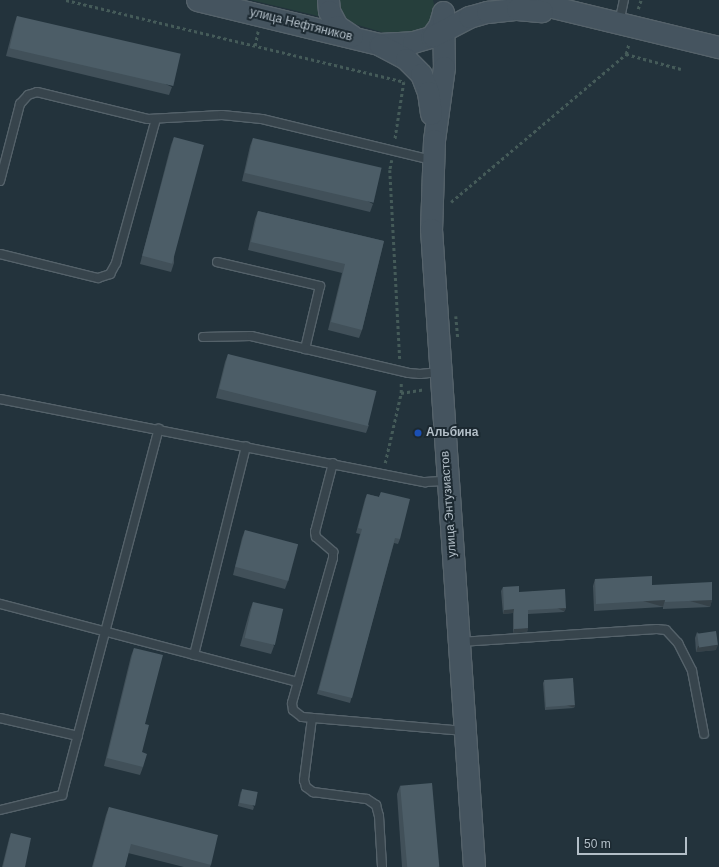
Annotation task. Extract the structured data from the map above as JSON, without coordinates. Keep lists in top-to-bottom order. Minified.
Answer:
{"streets":{"main road":["улица Нефтяников","улица Энтузиастов"]},"crossings":[["улица Нефтяников","улица Энтузиастов"]],"places":["Альбина"],"scale_bar":"50 m"}
